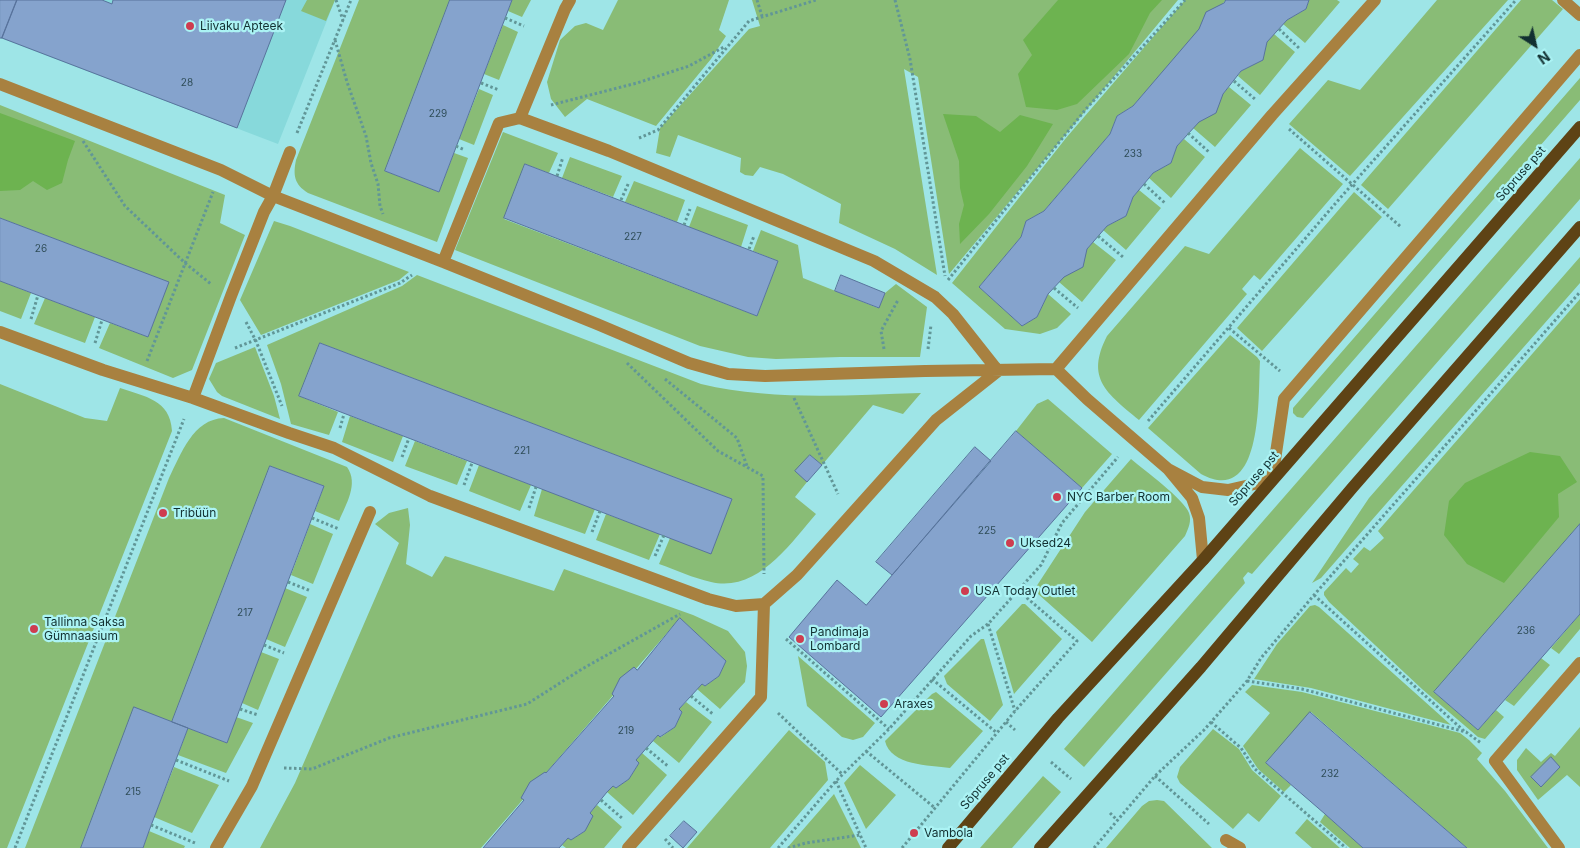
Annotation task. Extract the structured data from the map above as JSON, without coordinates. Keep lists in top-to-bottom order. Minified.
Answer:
{"streets":{"main road":["Sõpruse pst"]},"places":["Liivaku Apteek","NYC Barber Room","Tribüün","Uksed24","USA Today Outlet","Tallinna Saksa Gümnaasium","Pandimaja Lombard","Araxes","Vambola"],"house_numbers":["28","229","233","227","26","221","225","217","236","219","232","215"],"north":"bottom right"}
